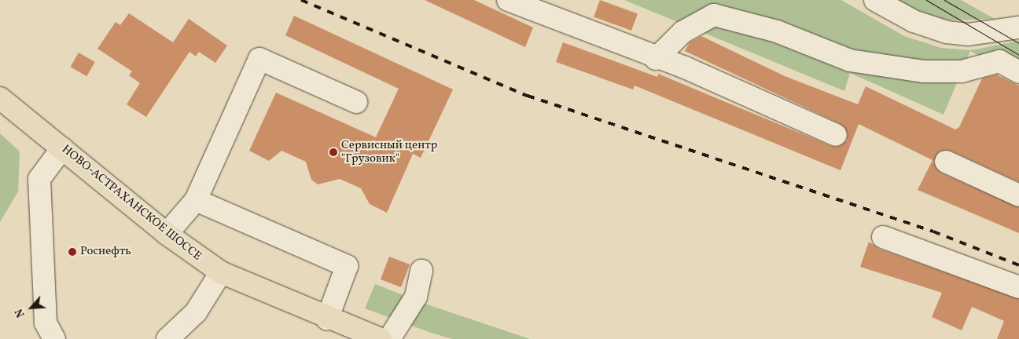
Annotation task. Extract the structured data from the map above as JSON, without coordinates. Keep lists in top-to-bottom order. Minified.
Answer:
{"streets":{"main road":["НОВО-АСТРАХАНСКОЕ ШОССЕ"]},"places":["Сервисный центр \"Грузовик\"","Роснефть"],"north":"bottom left"}
